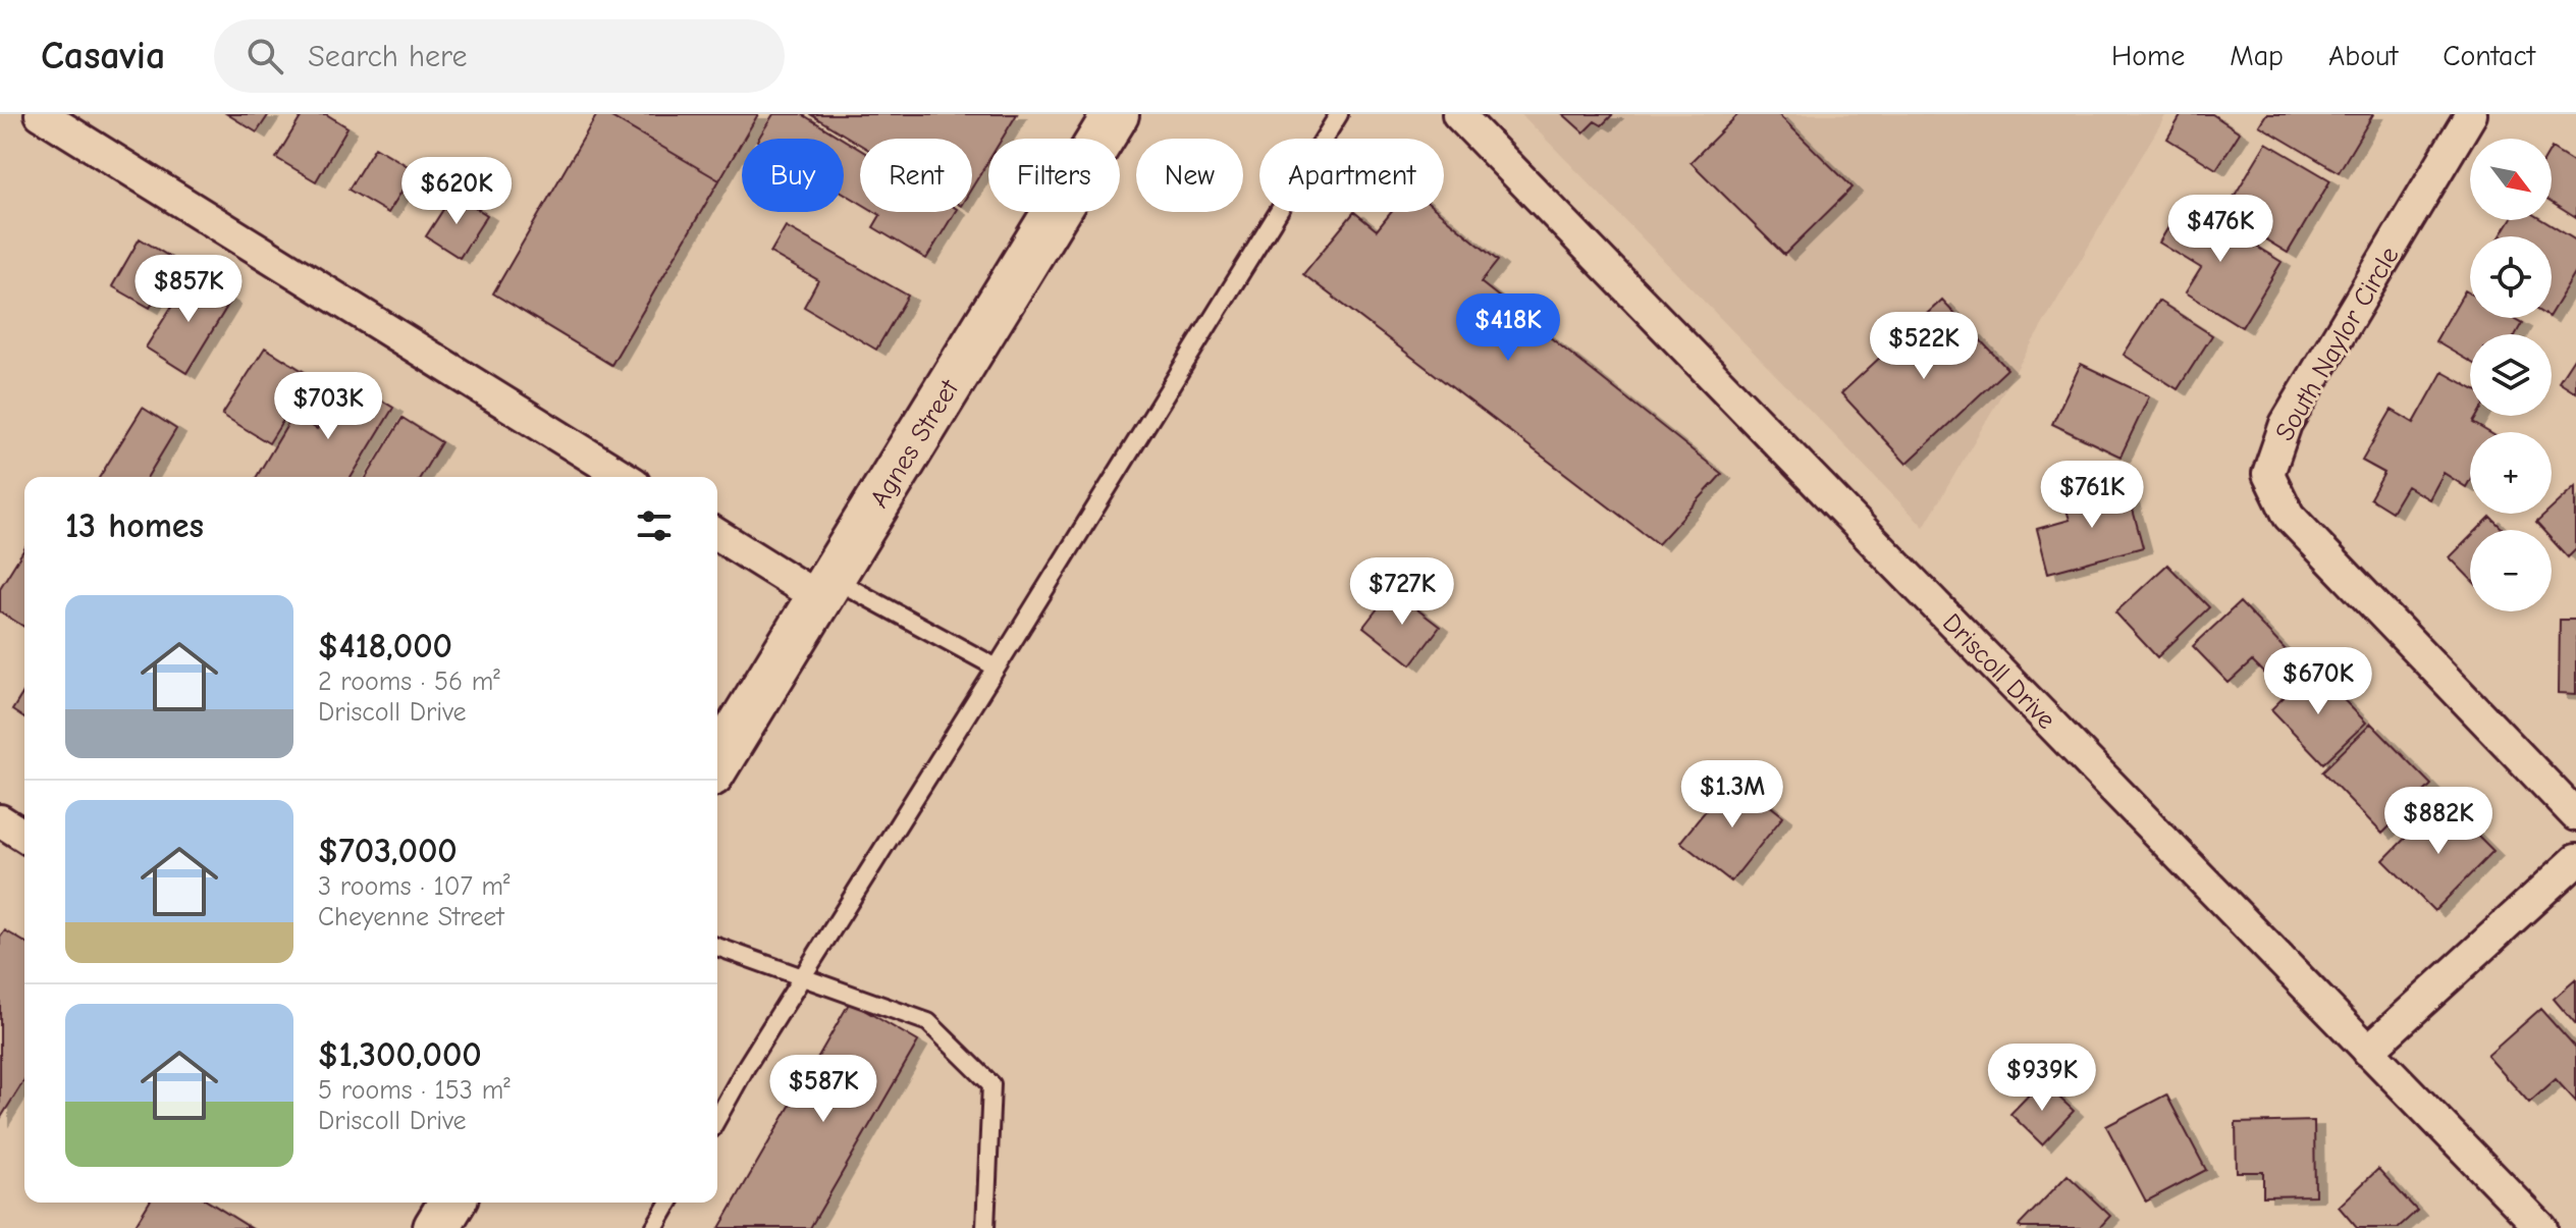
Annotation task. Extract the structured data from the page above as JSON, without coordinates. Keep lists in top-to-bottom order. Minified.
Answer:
{"streets":{"main road":["Agnes Street"],"street":["South Naylor Circle","Driscoll Drive"]},"north":"bottom right","page":{"header":"Casavia","search":"Search here","nav":["Home","Map","About","Contact"],"map_buttons":["+","−"],"chip":["Buy","Rent","Filters","New","Apartment"],"price":["$620K","$476K","$857K","$418K","$522K","$703K","$761K","$727K","$670K","$1.3M","$882K","$939K","$587K"],"heading":"13 homes","list":[{"name":"$418,000","note":"2 rooms · 56 m² · Driscoll Drive"},{"name":"$703,000","note":"3 rooms · 107 m² · Cheyenne Street"},{"name":"$1,300,000","note":"5 rooms · 153 m² · Driscoll Drive"}]}}
